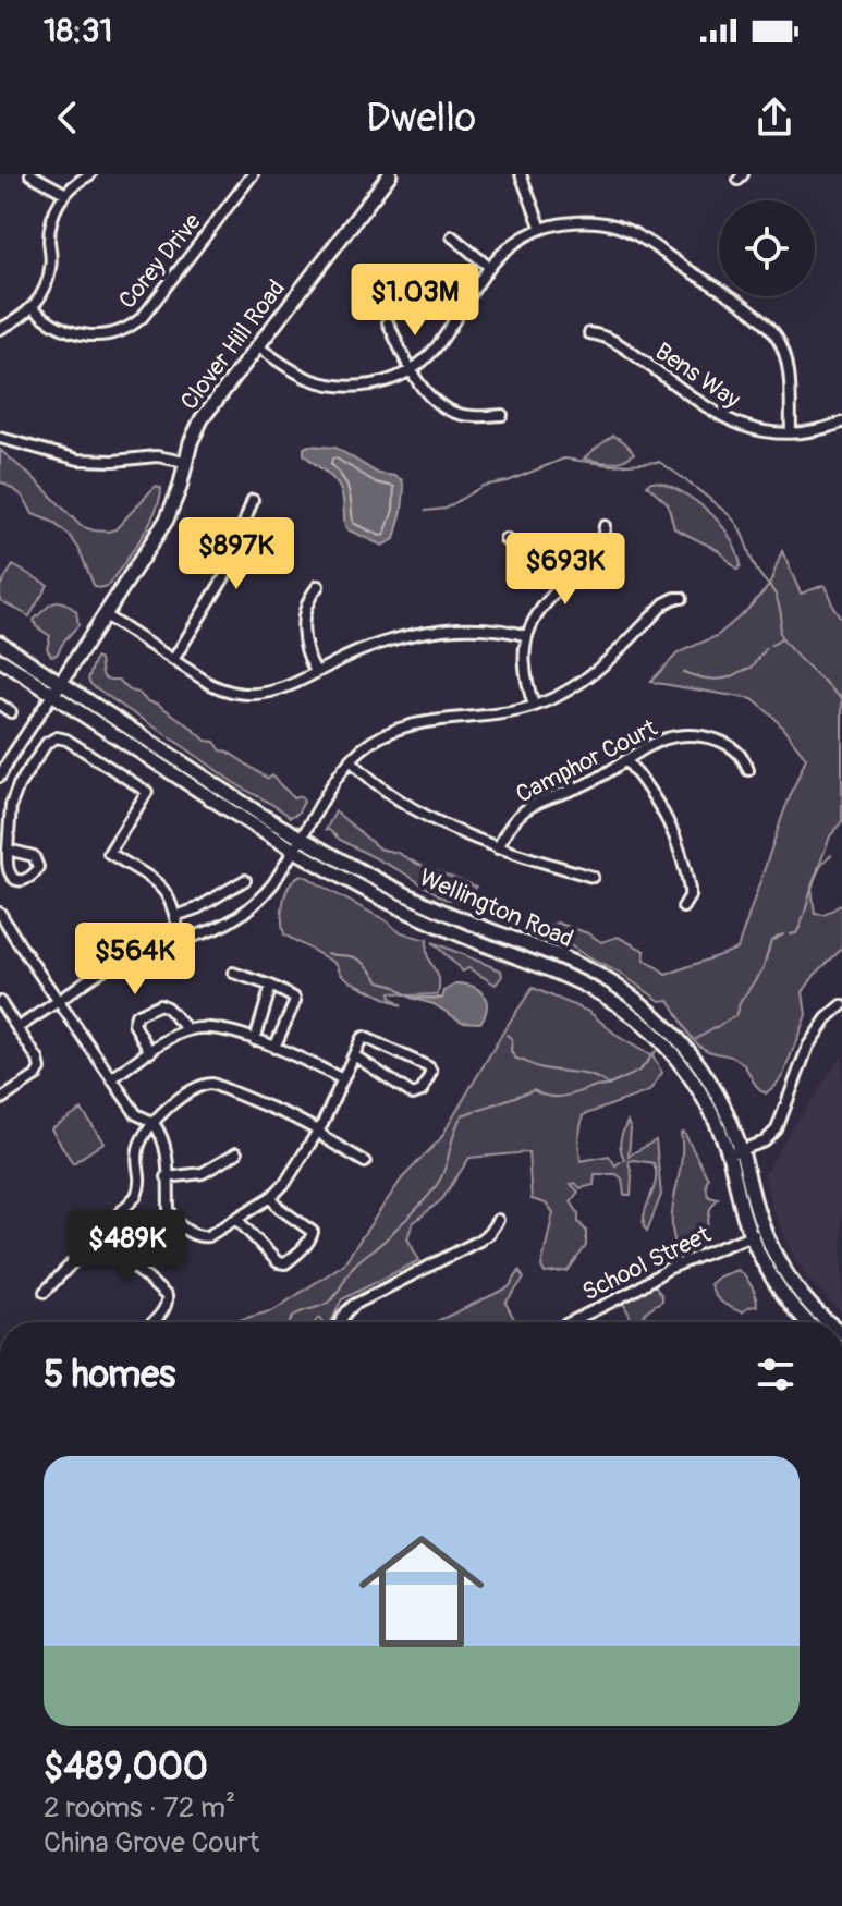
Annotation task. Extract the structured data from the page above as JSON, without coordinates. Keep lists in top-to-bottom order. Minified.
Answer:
{"streets":{"main road":["Clover Hill Road","Wellington Road"],"street":["Corey Drive","Bens Way","Camphor Court","School Street"]},"crossings":[["Clover Hill Road","Wellington Road"],["Wellington Road","School Street"]],"page":{"status":"18:31","header":"Dwello","price":["$1.03M","$897K","$693K","$564K","$489K"],"heading":"5 homes","list":[{"name":"$489,000","note":"2 rooms · 72 m² · China Grove Court"}]}}
